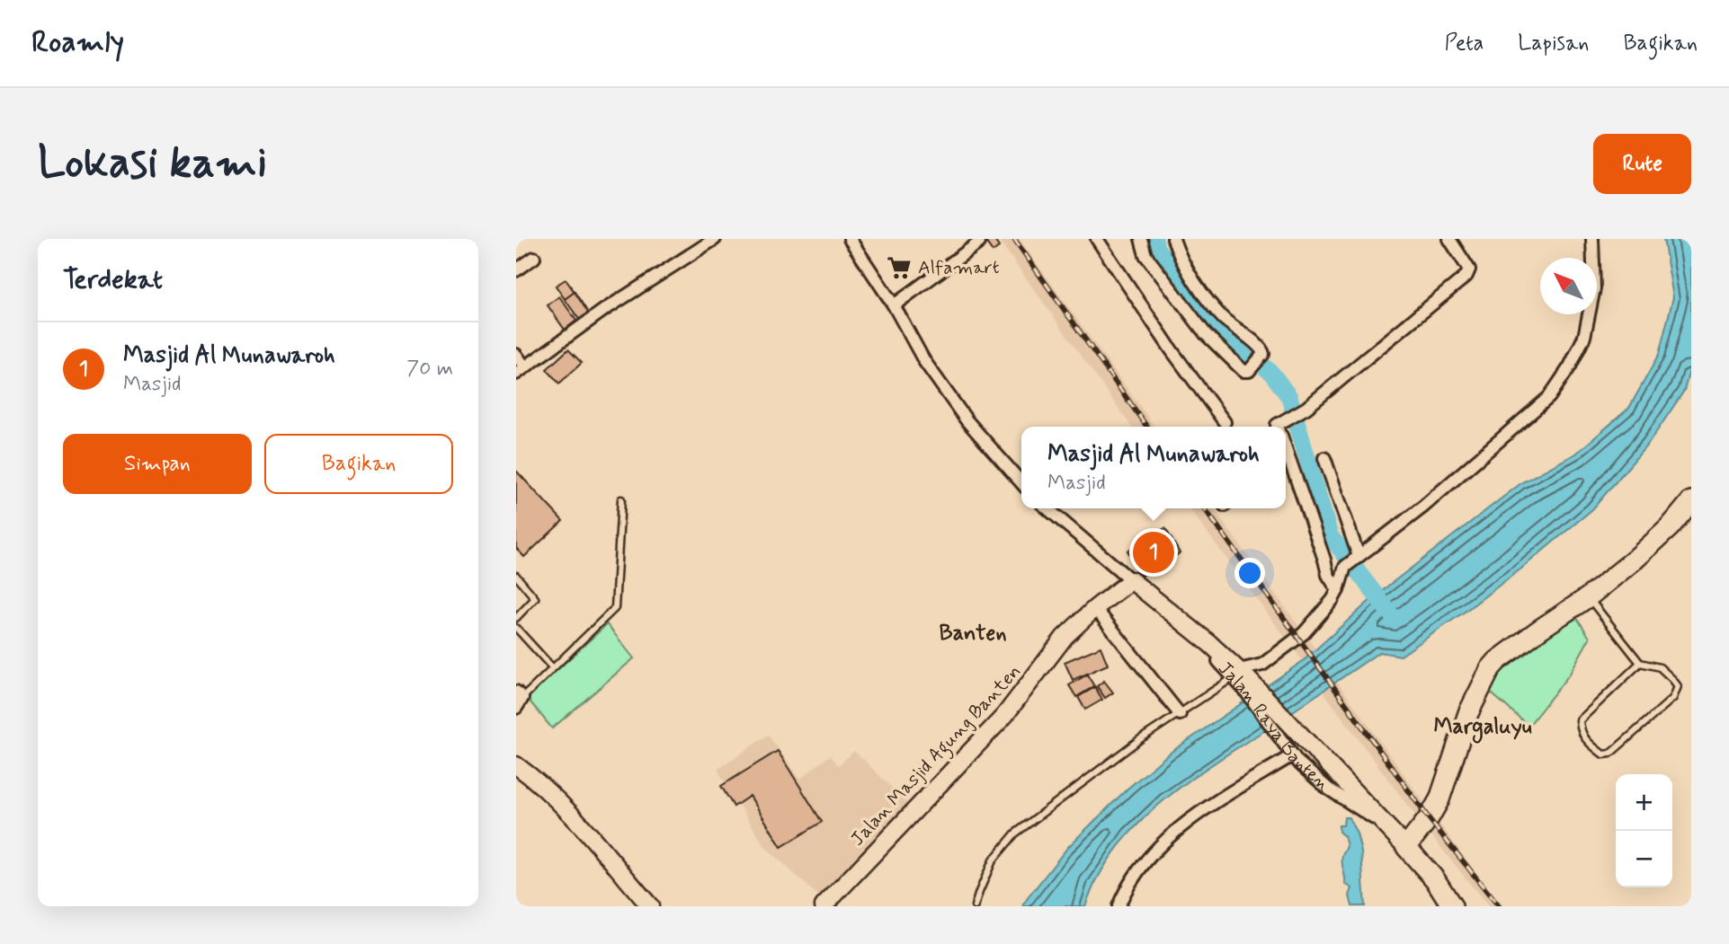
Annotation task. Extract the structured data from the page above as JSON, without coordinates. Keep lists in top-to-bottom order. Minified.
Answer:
{"streets":{"main road":["Jalan Raya Banten","Jalan Masjid Agung Banten"]},"crossings":[["Jalan Raya Banten","Jalan Masjid Agung Banten"]],"districts":["Banten","Margaluyu"],"places":{"supermarket":["Alfamart"]},"north":"top left","page":{"header":"Roamly","nav":["Peta","Lapisan","Bagikan"],"buttons":["Rute",["Simpan","Bagikan"]],"title":"Lokasi kami","heading":"Terdekat","list":[{"mark":"1","name":"Masjid Al Munawaroh","note":"Masjid","value":"70 m"}],"popup":["Masjid Al Munawaroh","Masjid"],"pins":"1","map_buttons":["+","−"]}}
